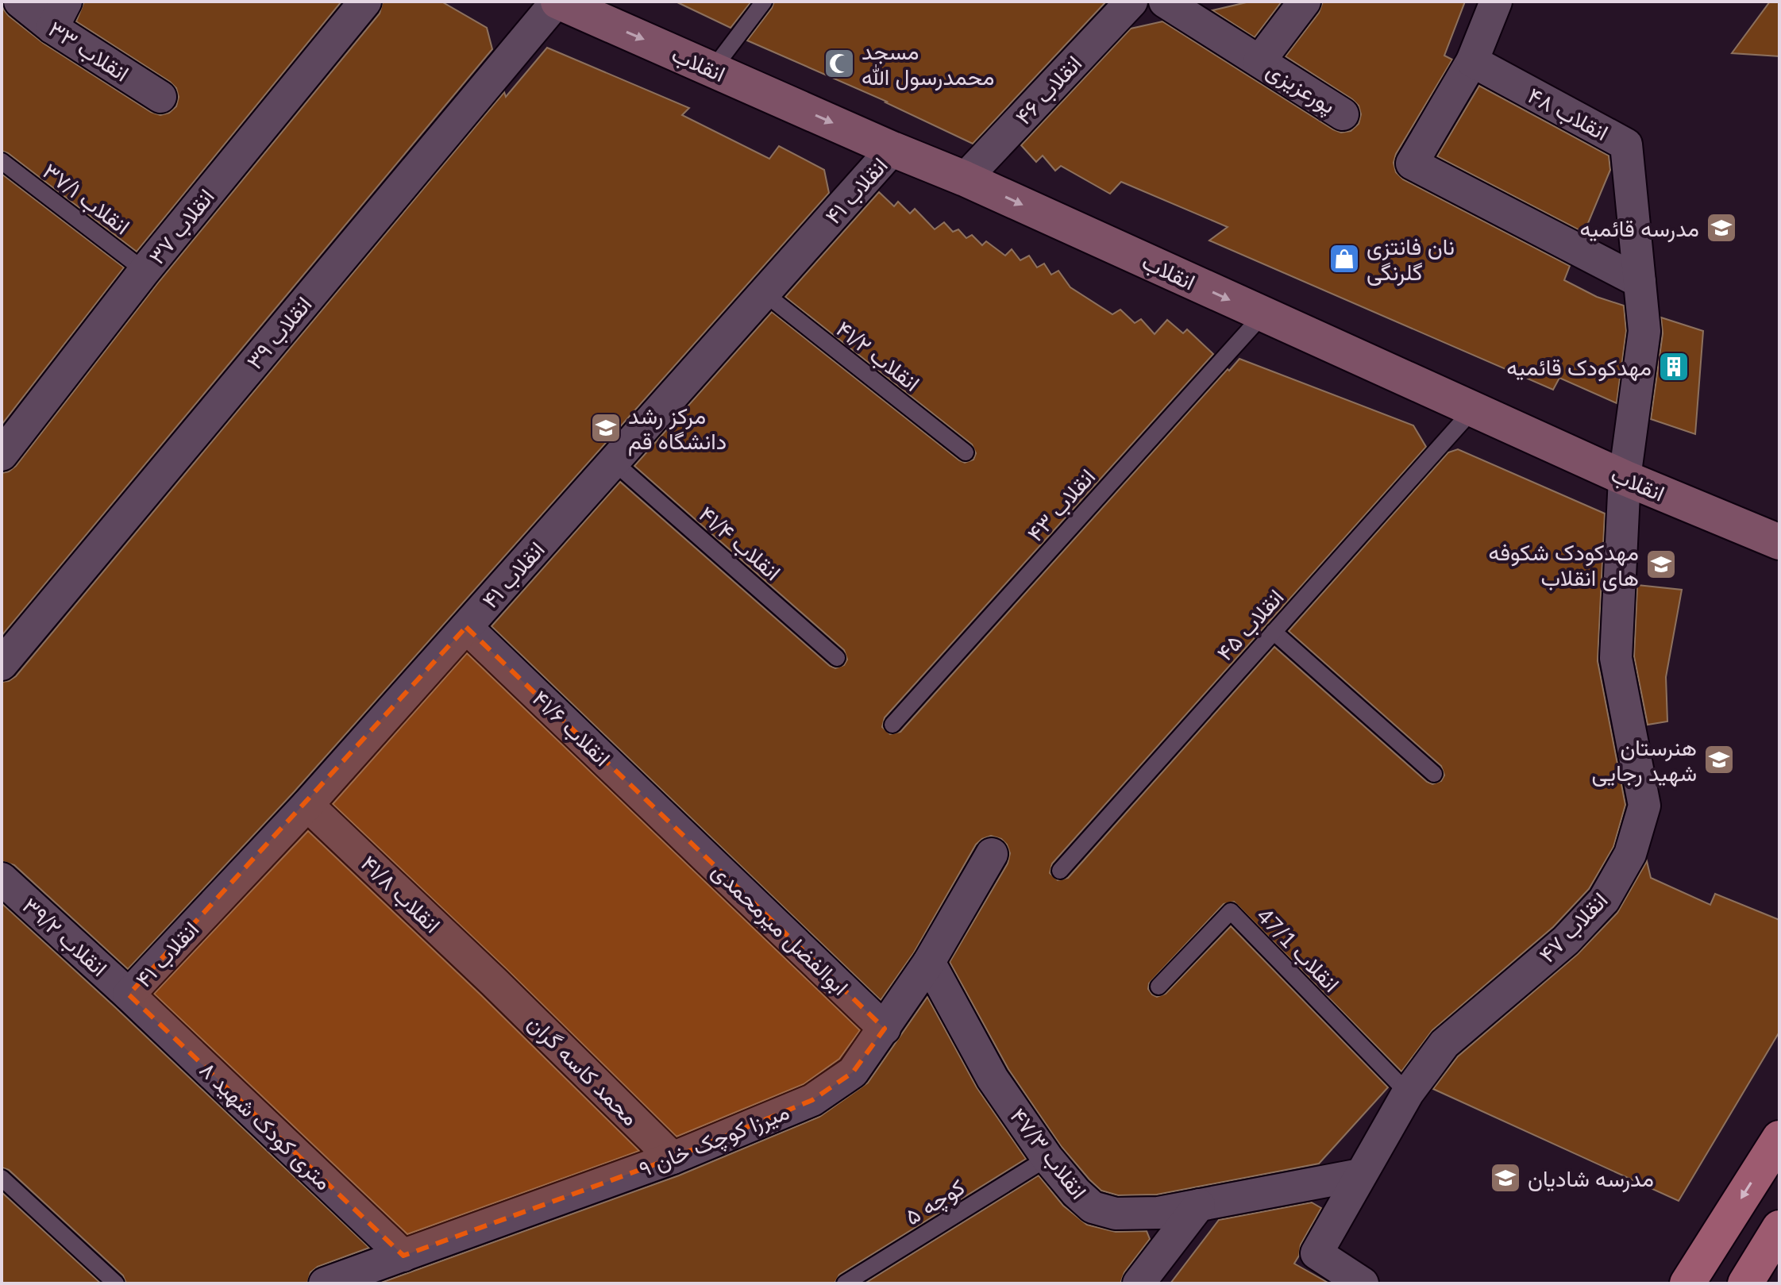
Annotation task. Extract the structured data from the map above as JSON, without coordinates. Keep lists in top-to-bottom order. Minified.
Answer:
{"streets":{"main road":["انقلاب"],"street":["انقلاب ۳۳","پورعزیزی","انقلاب ۴۶","انقلاب ۴۸","انقلاب ۴۱","انقلاب ۳۷","انقلاب ۳۹","انقلاب ۴۱/۶","انقلاب ۴۱/۸","انقلاب ۴۷","ابوالفضل میرمحمدی","انقلاب ۳۹/۲","محمد کاسه گران","۸ متری کودک شهید","میرزا کوچک خان ۹","انقلاب ۴۷/۳"],"lane":["انقلاب ۳۷/۱","انقلاب ۴۱/۲","انقلاب ۴۳","انقلاب ۴۱/۴","انقلاب ۴۵","انقلاب 47/1","کوچه ۵"]},"crossings":[["انقلاب","انقلاب ۴۶"],["انقلاب","انقلاب ۴۸"],["انقلاب","انقلاب ۴۱"],["انقلاب","انقلاب ۳۹"],["انقلاب","انقلاب ۴۳"],["انقلاب","انقلاب ۴۵"],["انقلاب","انقلاب ۴۷"],["انقلاب ۴۸","انقلاب ۴۷"],["انقلاب ۴۱","انقلاب ۴۱/۲"],["انقلاب ۴۱","انقلاب ۴۱/۴"],["انقلاب ۴۱","انقلاب ۴۱/۶"],["انقلاب ۴۱","انقلاب ۴۱/۸"],["انقلاب ۴۱","انقلاب ۳۹/۲"],["انقلاب ۴۱","۸ متری کودک شهید"],["انقلاب ۳۷/۱","انقلاب ۳۷"],["انقلاب ۴۱/۶","ابوالفضل میرمحمدی"],["انقلاب ۴۱/۸","محمد کاسه گران"],["انقلاب ۴۷","انقلاب 47/1"],["انقلاب ۴۷","انقلاب ۴۷/۳"],["ابوالفضل میرمحمدی","میرزا کوچک خان ۹"],["انقلاب ۳۹/۲","۸ متری کودک شهید"],["محمد کاسه گران","میرزا کوچک خان ۹"],["۸ متری کودک شهید","میرزا کوچک خان ۹"],["میرزا کوچک خان ۹","انقلاب ۴۷/۳"],["انقلاب ۴۷/۳","کوچه ۵"]],"one_way":["انقلاب"],"places":{"mosque":["مسجد محمدرسول الله"],"school or university":["مدرسه قائمیه","مرکز رشد دانشگاه قم","مهدکودک شکوفه های انقلاب","هنرستان شهید رجایی","مدرسه شادیان"],"shop":["نان فانتزی گلرنگی"],"building":["مهدکودک قائمیه"]}}
